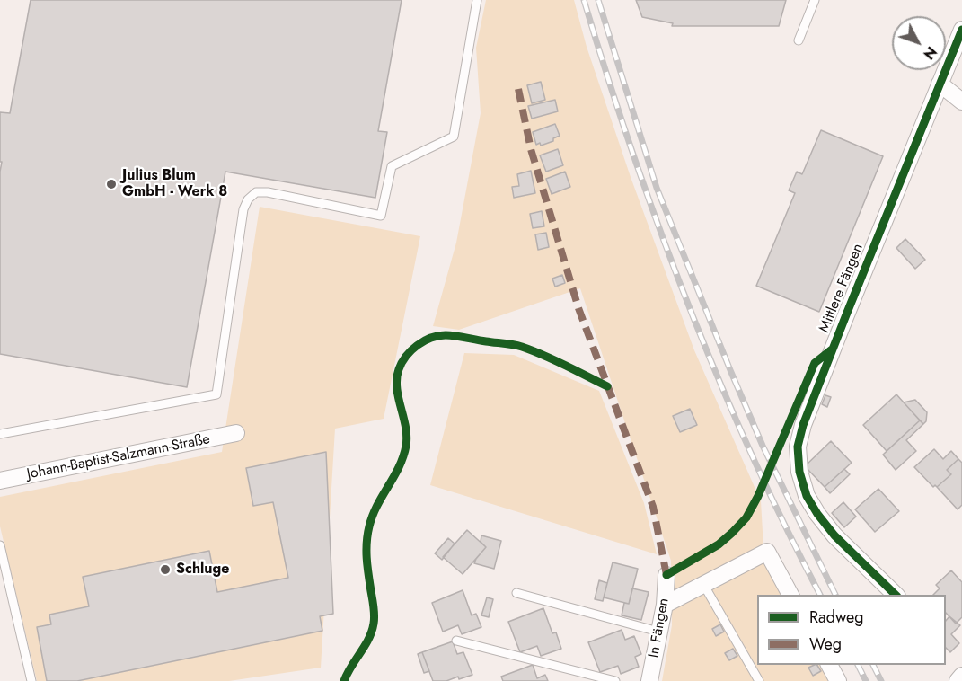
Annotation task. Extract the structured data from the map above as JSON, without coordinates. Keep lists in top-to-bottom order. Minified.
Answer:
{"streets":{"street":["Mittlere Fängen","Johann-Baptist-Salzmann-Straße","In Fängen"]},"places":["Julius Blum GmbH - Werk 8","Schluge"],"legend":["Radweg","Weg"],"north":"bottom right"}
